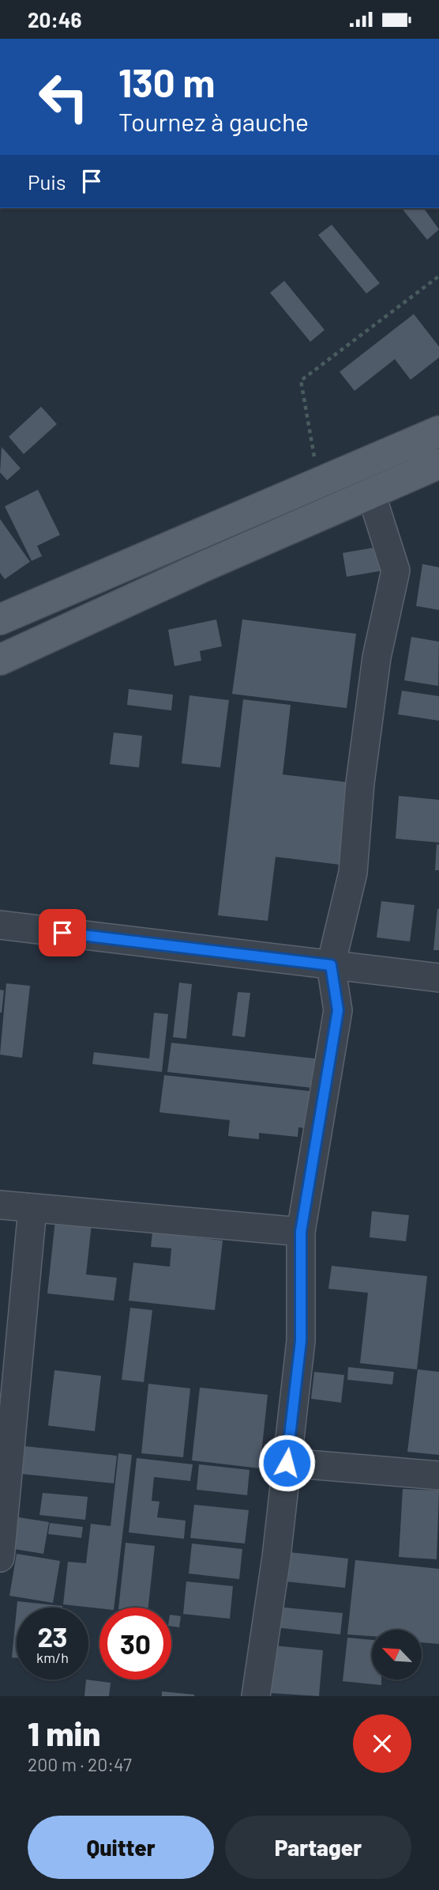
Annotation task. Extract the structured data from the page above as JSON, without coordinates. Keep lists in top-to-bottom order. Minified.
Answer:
{"north":"top left","page":{"status":"20:46","turn":["130 m","Tournez à gauche"],"then":"Puis","speed":"23 km/h","limit":"30","heading":["1 min","200 m · 20:47"],"buttons":["Quitter","Partager"]}}
